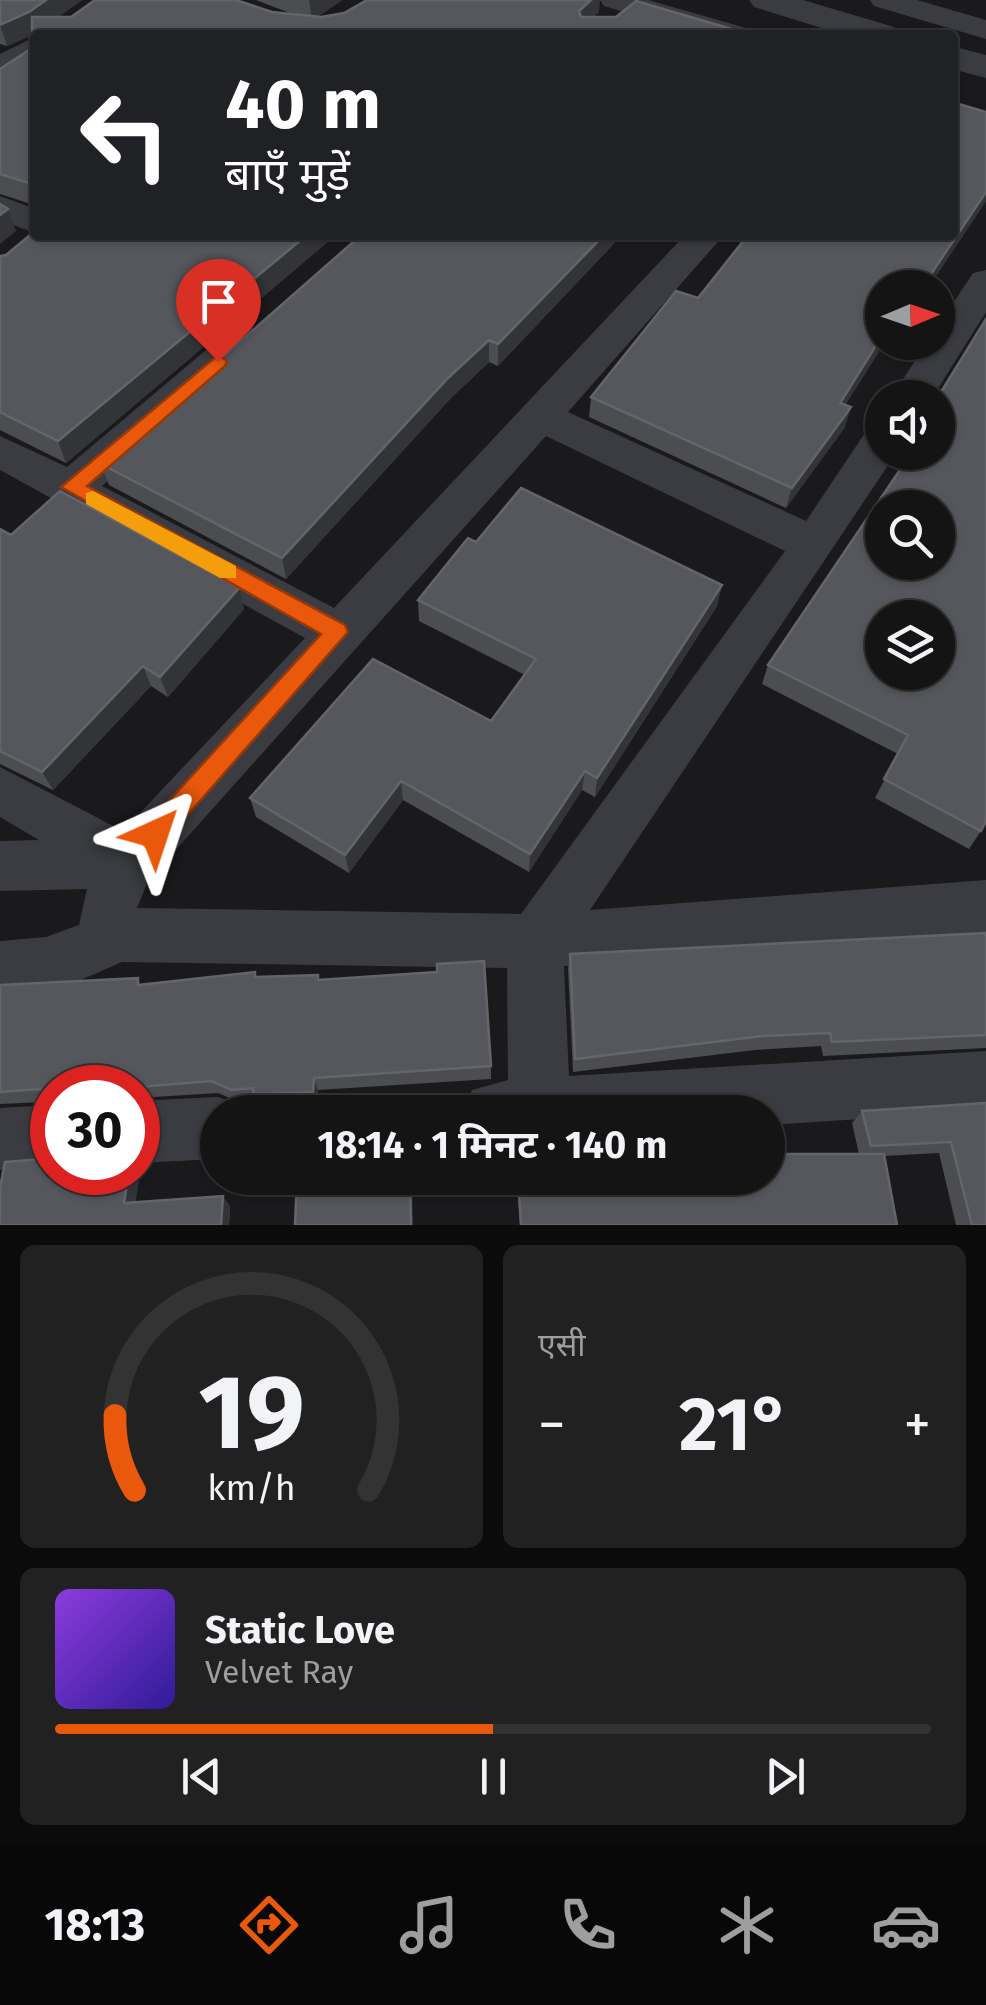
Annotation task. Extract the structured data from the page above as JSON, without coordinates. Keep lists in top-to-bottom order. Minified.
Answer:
{"north":"right","page":{"turn":["40 m","बाएँ मुड़ें"],"limit":"30","trip":"18:14 · 1 मिनट · 140 m","tile":"एसी","heat":["−","21°","+"],"song":["Static Love","Velvet Ray"],"tabs":"18:13","gauge":["19","km/h"]}}
